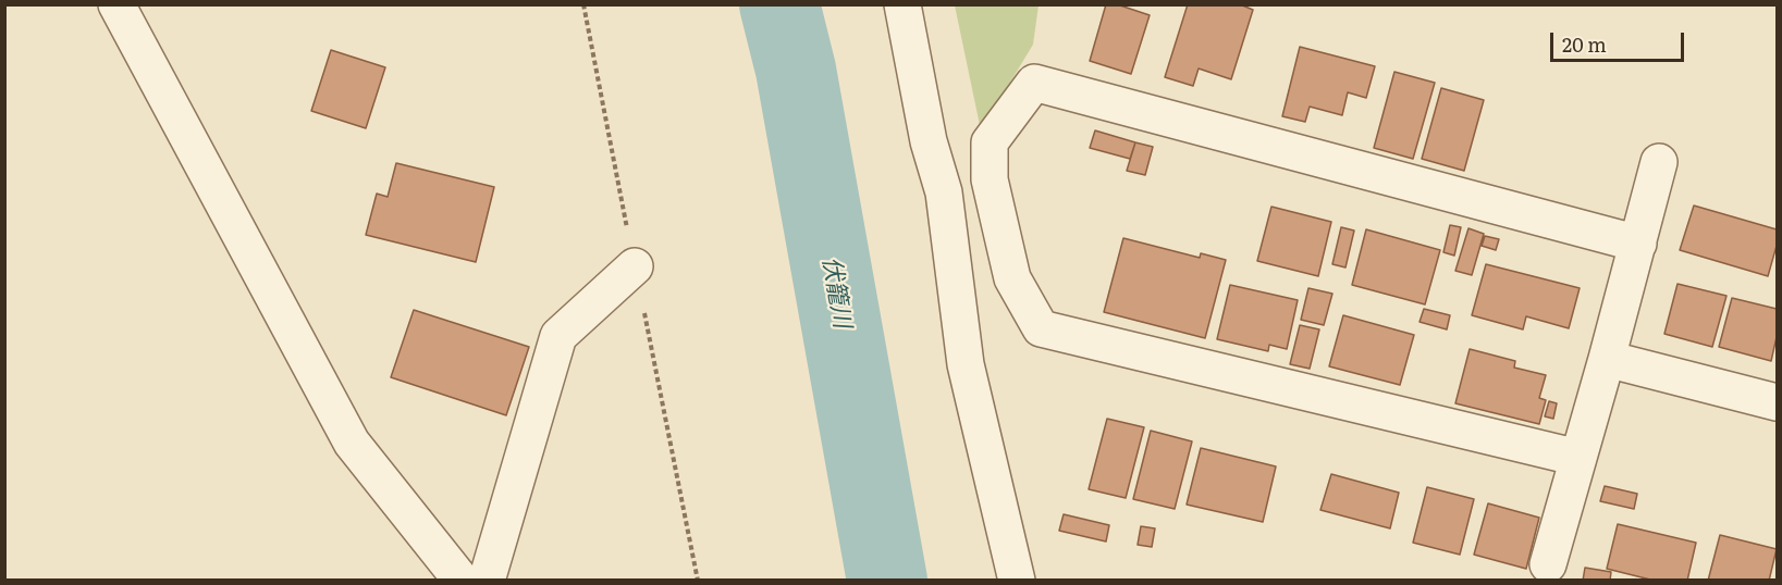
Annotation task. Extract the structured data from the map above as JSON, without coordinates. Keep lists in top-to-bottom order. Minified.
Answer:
{"water":["伏籠川"],"scale_bar":"20 m"}
